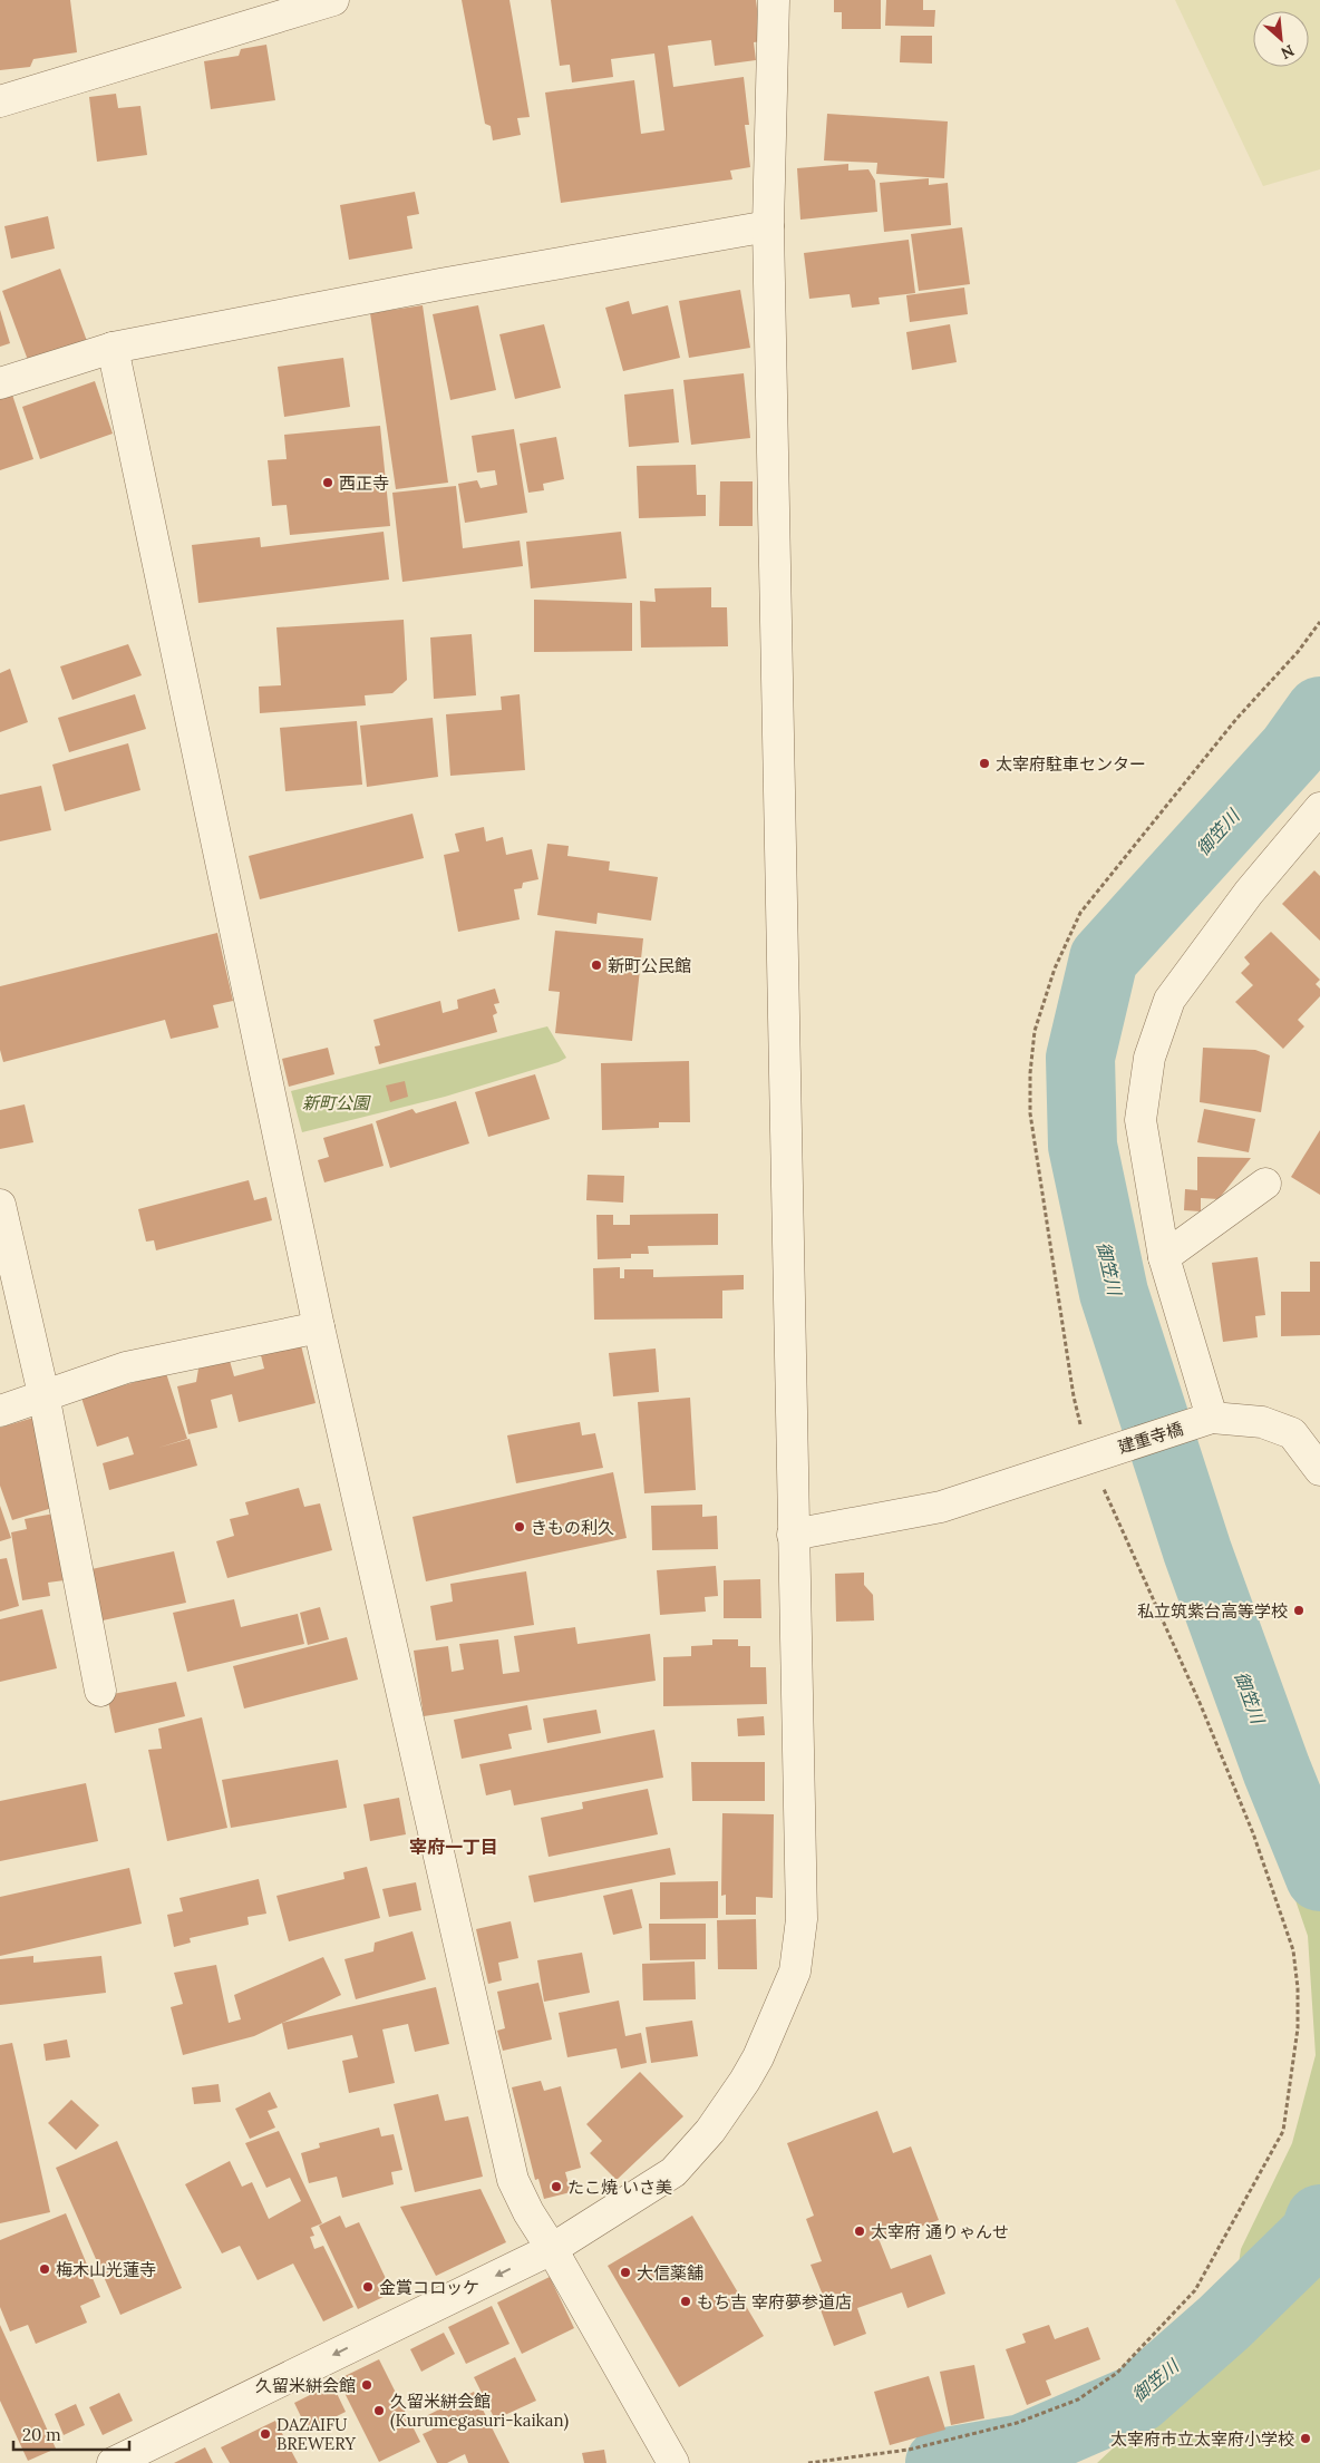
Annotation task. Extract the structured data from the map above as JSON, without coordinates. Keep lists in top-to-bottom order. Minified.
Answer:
{"streets":{"street":["建重寺橋"]},"districts":["宰府一丁目"],"water":["御笠川"],"parks":["新町公園"],"places":["西正寺","太宰府駐車センター","新町公民館","きもの利久","私立筑紫台高等学校","たこ焼 いさ美","太宰府 通りゃんせ","梅木山光蓮寺","大信薬舗","金賞コロッケ","もち吉 宰府夢参道店","久留米絣会館","久留米絣会館 (Kurumegasuri-kaikan)","DAZAIFU BREWERY","太宰府市立太宰府小学校"],"scale_bar":"20 m","north":"bottom right"}
